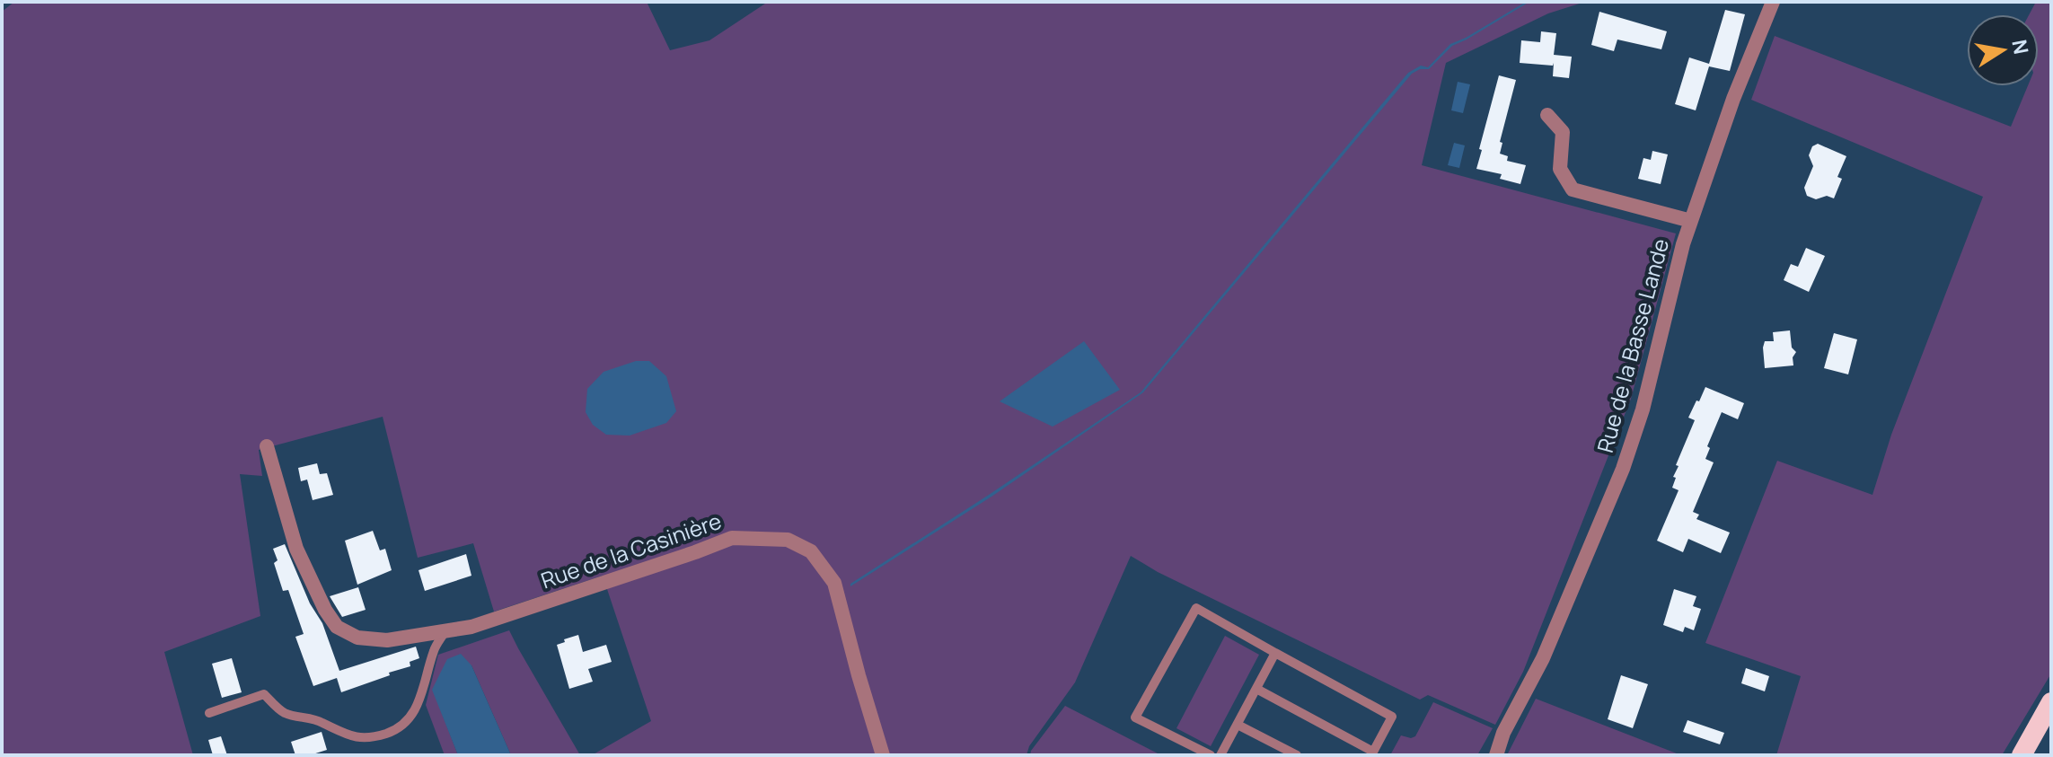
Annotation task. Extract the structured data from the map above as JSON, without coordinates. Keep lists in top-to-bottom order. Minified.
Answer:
{"streets":{"street":["Rue de la Basse Lande","Rue de la Casinière"]},"north":"right"}
